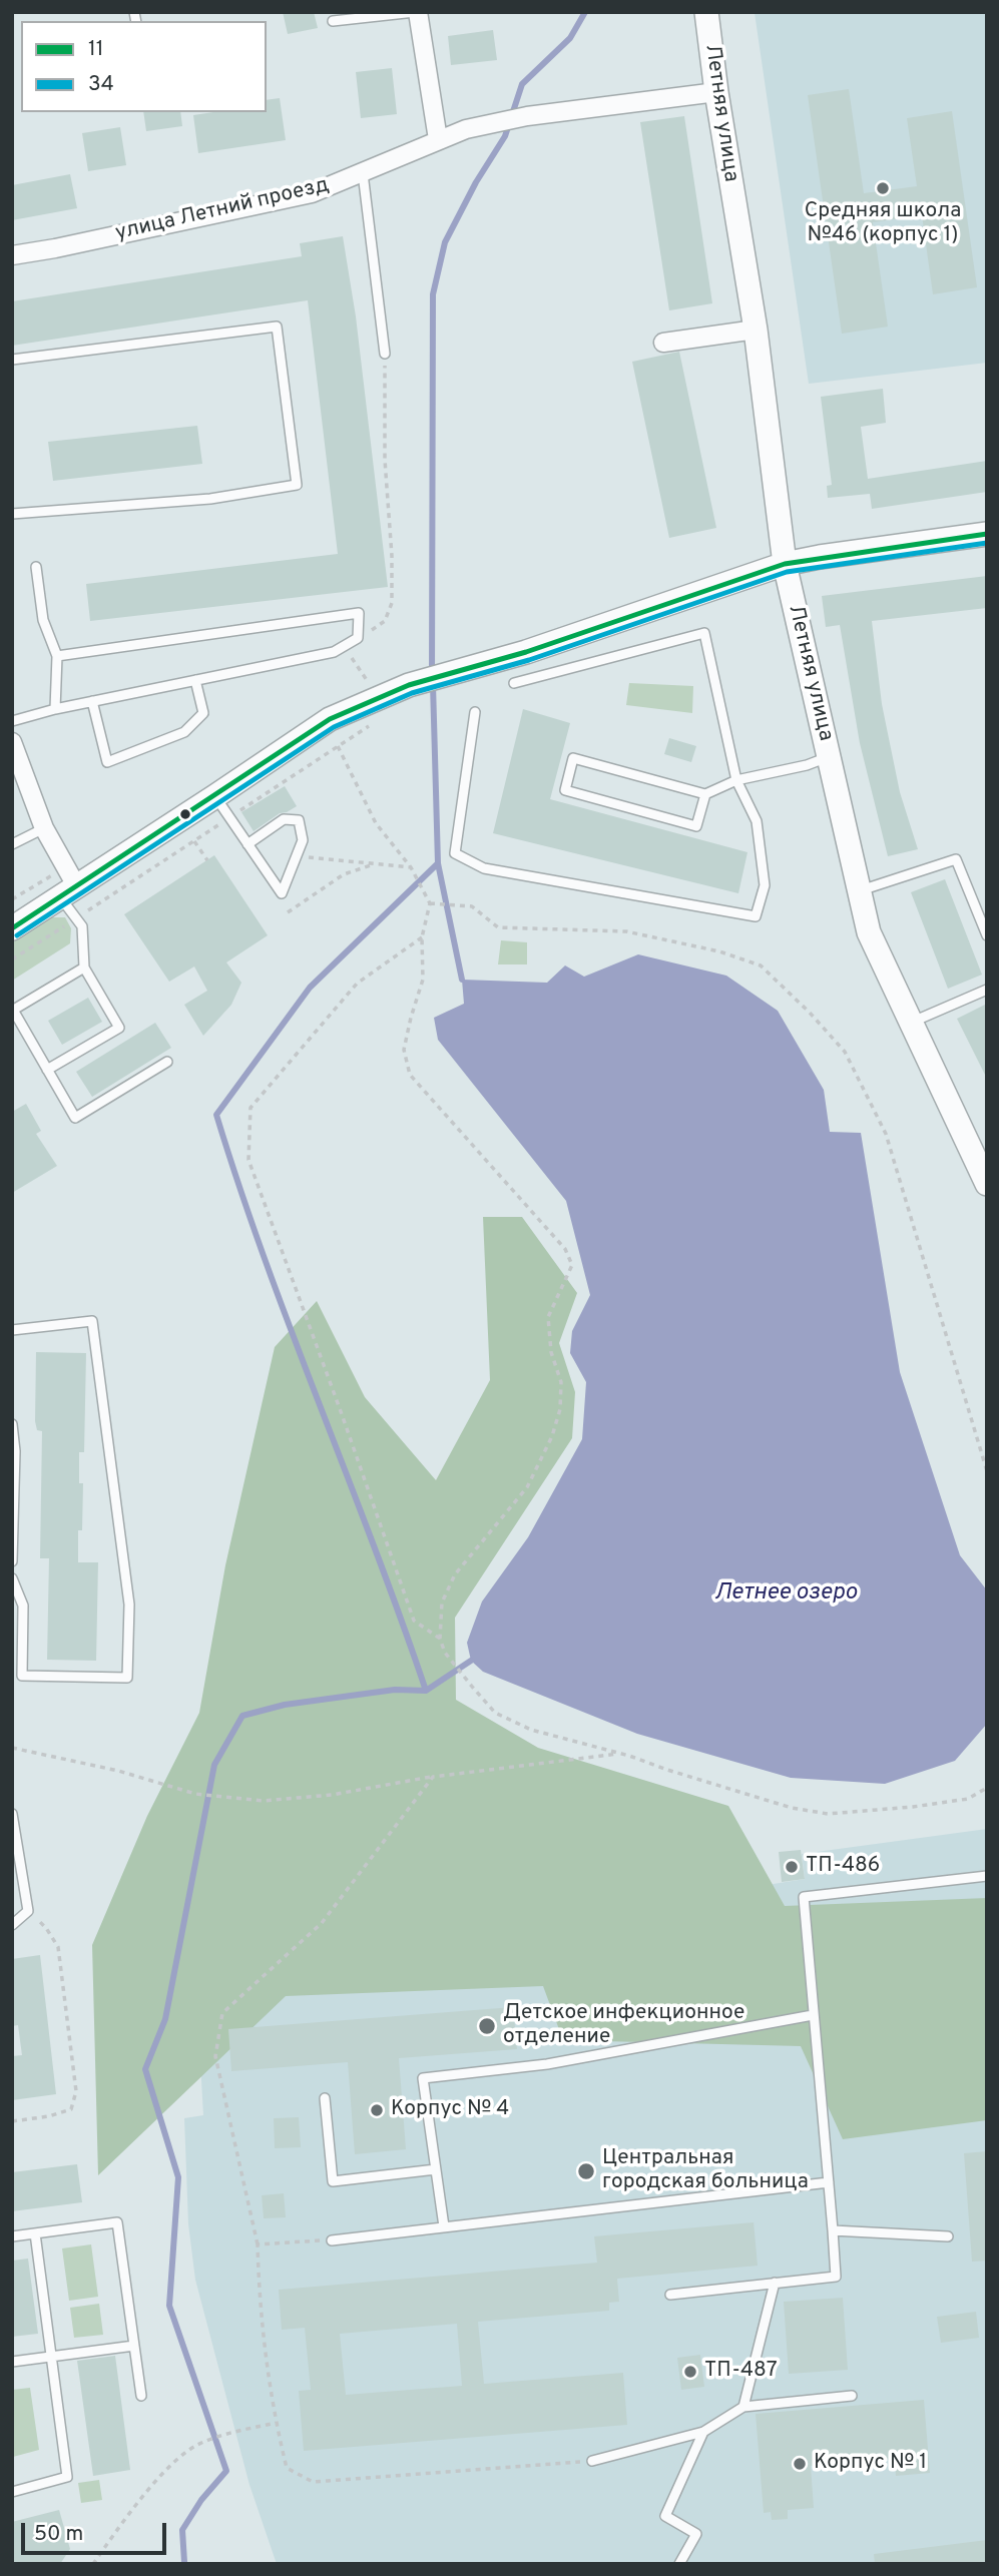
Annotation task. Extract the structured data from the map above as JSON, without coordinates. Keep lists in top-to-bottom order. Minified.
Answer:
{"streets":{"street":["Летняя улица","улица Летний проезд"]},"crossings":[["Летняя улица","улица Летний проезд"]],"water":["Летнее озеро"],"places":["Средняя школа №46 (корпус 1)","ТП-486","Детское инфекционное отделение","Корпус № 4","Центральная городская больница","ТП-487","Корпус № 1"],"lines":["transit line 11","transit line 34"],"legend":["11","34"],"scale_bar":"50 m"}
